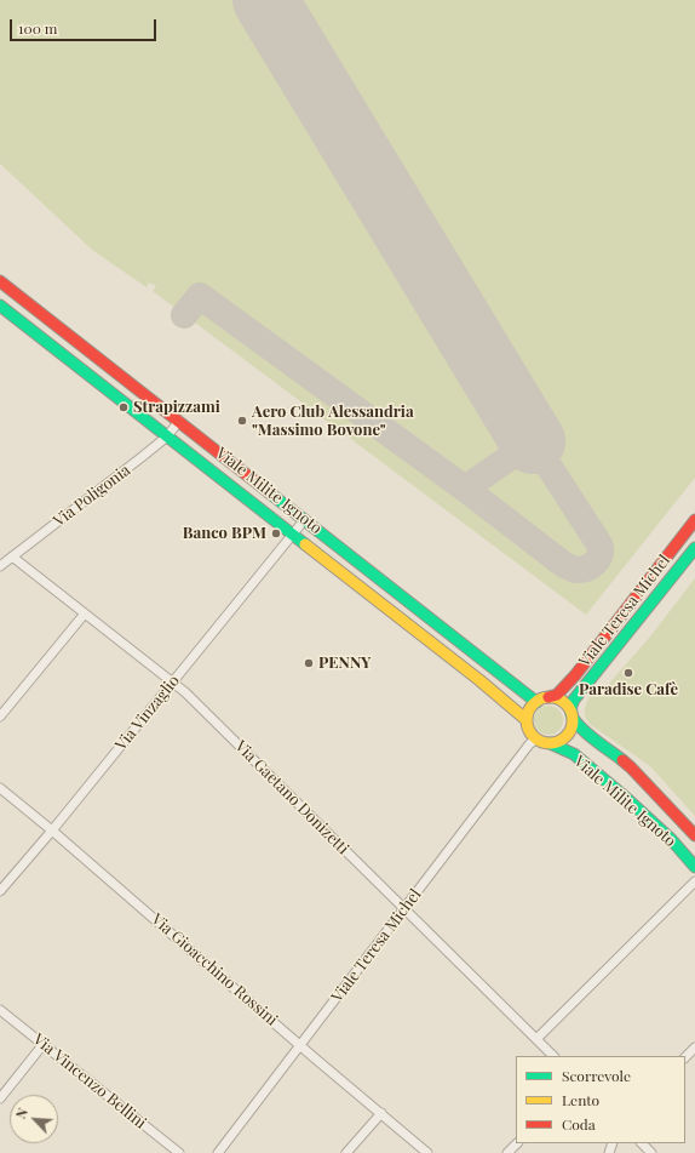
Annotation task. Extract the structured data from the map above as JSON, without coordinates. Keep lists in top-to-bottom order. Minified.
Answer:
{"streets":{"main road":["Viale Milite Ignoto","Viale Teresa Michel"],"street":["Via Poligonia","Via Vinzaglio","Via Gaetano Donizetti","Via Gioacchino Rossini","Via Vincenzo Bellini"]},"crossings":[["Viale Milite Ignoto","Via Poligonia"],["Viale Milite Ignoto","Viale Teresa Michel"],["Viale Milite Ignoto","Via Vinzaglio"],["Via Poligonia","Via Gaetano Donizetti"],["Viale Teresa Michel","Via Gaetano Donizetti"],["Viale Teresa Michel","Via Gioacchino Rossini"],["Via Vinzaglio","Via Gaetano Donizetti"],["Via Vinzaglio","Via Gioacchino Rossini"]],"places":["Strapizzami","Aero Club Alessandria \"Massimo Bovone\"","Banco BPM","PENNY","Paradise Cafè"],"legend":["Scorrevole","Lento","Coda"],"scale_bar":"100 m","north":"top left"}
